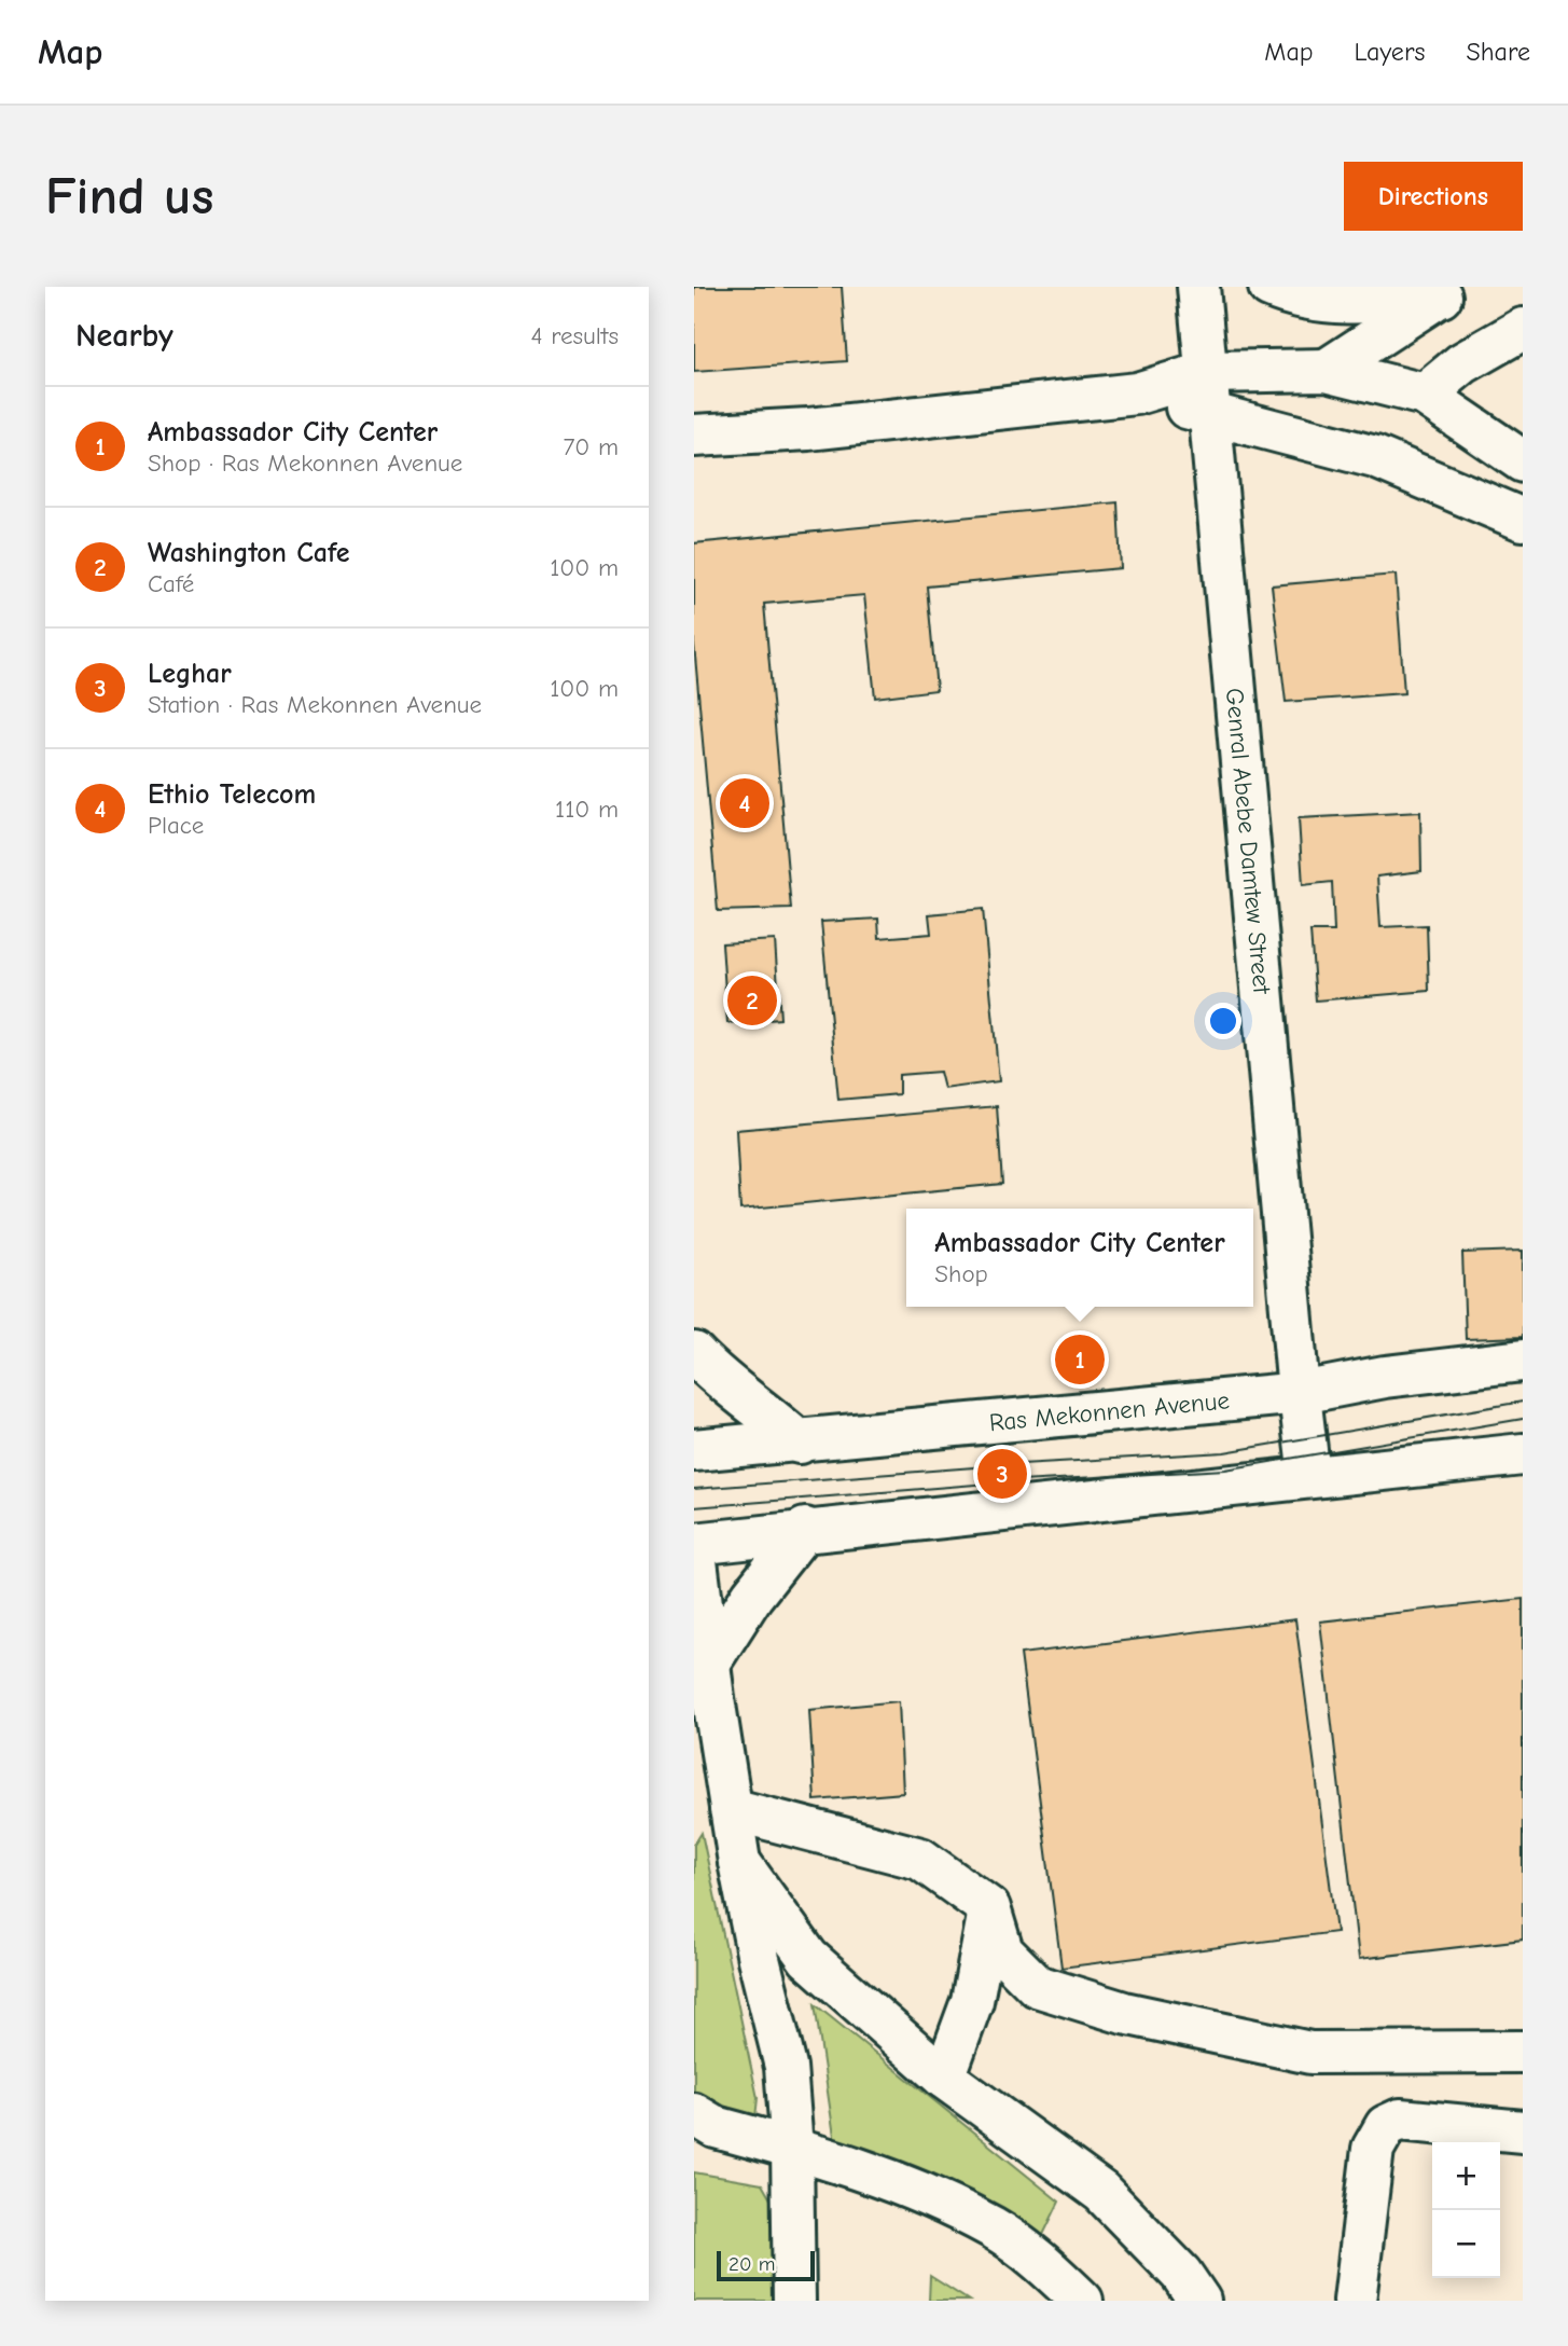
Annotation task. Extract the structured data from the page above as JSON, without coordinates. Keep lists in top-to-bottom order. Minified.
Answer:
{"streets":{"main road":["Genral Abebe Damtew Street","Ras Mekonnen Avenue"]},"crossings":[["Genral Abebe Damtew Street","Ras Mekonnen Avenue"]],"scale_bar":"20 m","page":{"header":"Map","nav":["Map","Layers","Share"],"buttons":"Directions","title":"Find us","heading":["Nearby","4 results"],"list":[{"mark":"1","name":"Ambassador City Center","note":"Shop · Ras Mekonnen Avenue","value":"70 m"},{"mark":"2","name":"Washington Cafe","note":"Café","value":"100 m"},{"mark":"3","name":"Leghar","note":"Station · Ras Mekonnen Avenue","value":"100 m"},{"mark":"4","name":"Ethio Telecom","note":"Place","value":"110 m"}],"pins":["4","2","1","3"],"popup":["Ambassador City Center","Shop"],"map_buttons":["+","−"],"scale":"20 m"}}
